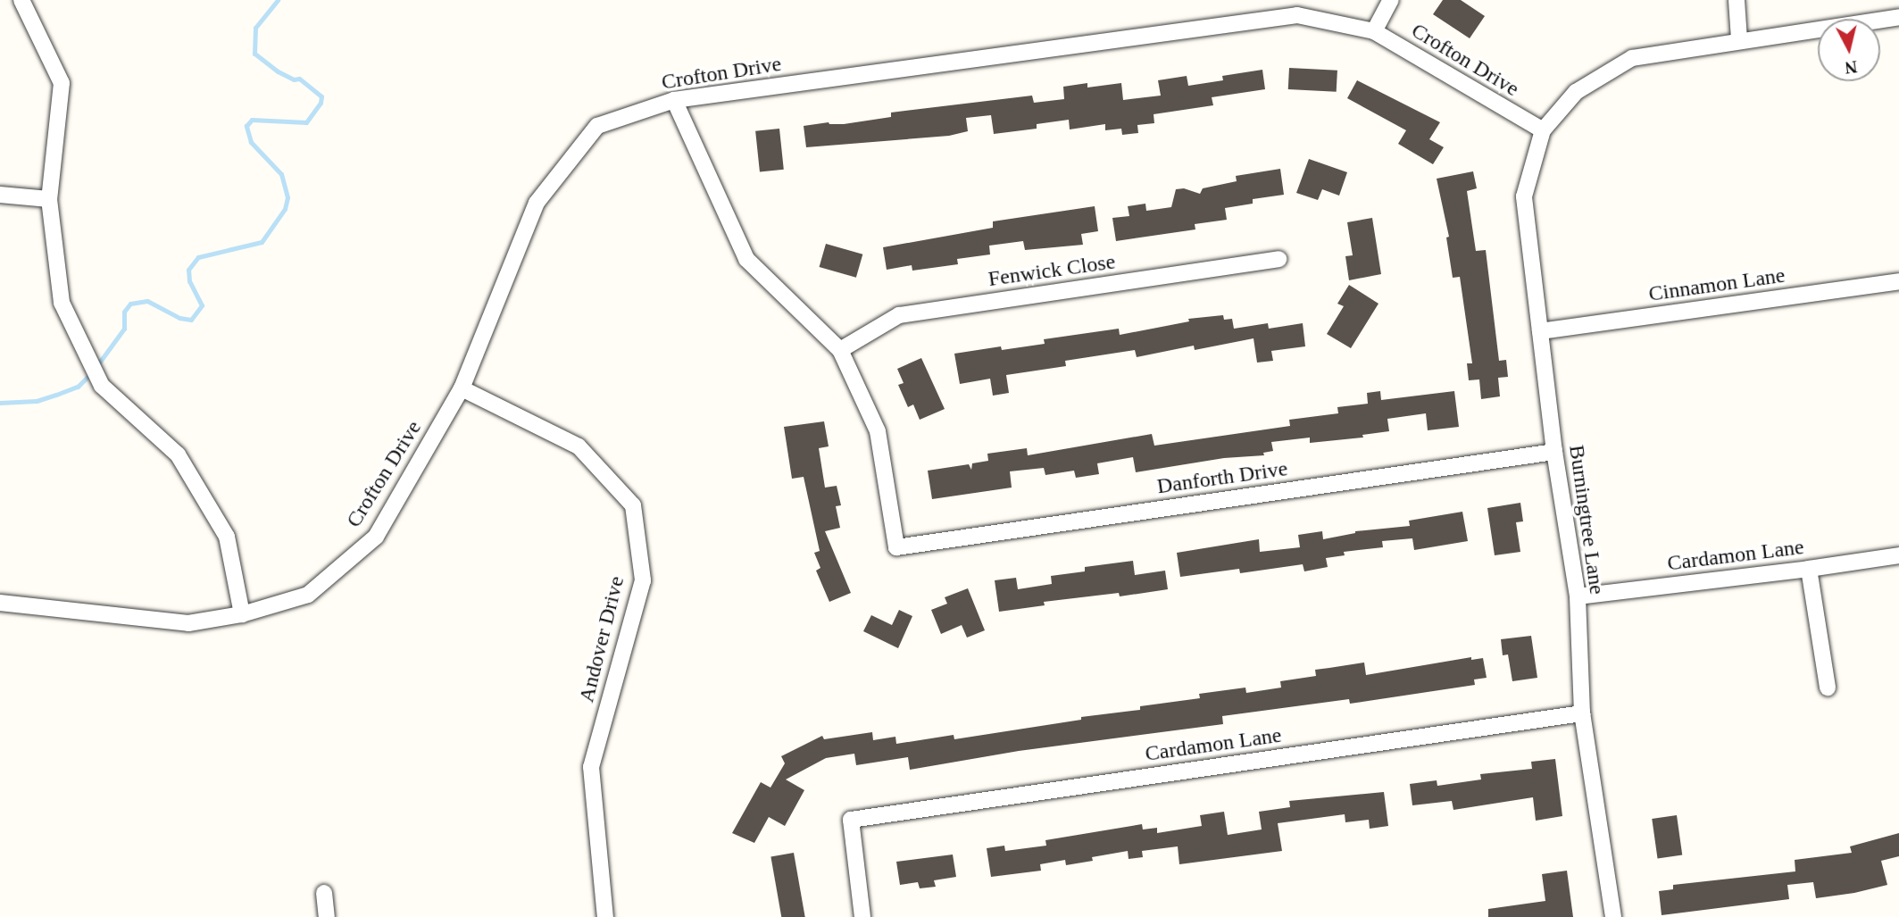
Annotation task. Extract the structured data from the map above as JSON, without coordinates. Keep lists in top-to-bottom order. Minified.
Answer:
{"streets":{"street":["Crofton Drive","Fenwick Close","Cinnamon Lane","Danforth Drive","Burningtree Lane","Cardamon Lane","Andover Drive"]},"crossings":[["Crofton Drive","Burningtree Lane"],["Crofton Drive","Andover Drive"],["Fenwick Close","Danforth Drive"],["Cinnamon Lane","Burningtree Lane"],["Danforth Drive","Burningtree Lane"],["Burningtree Lane","Cardamon Lane"]],"north":"bottom"}
